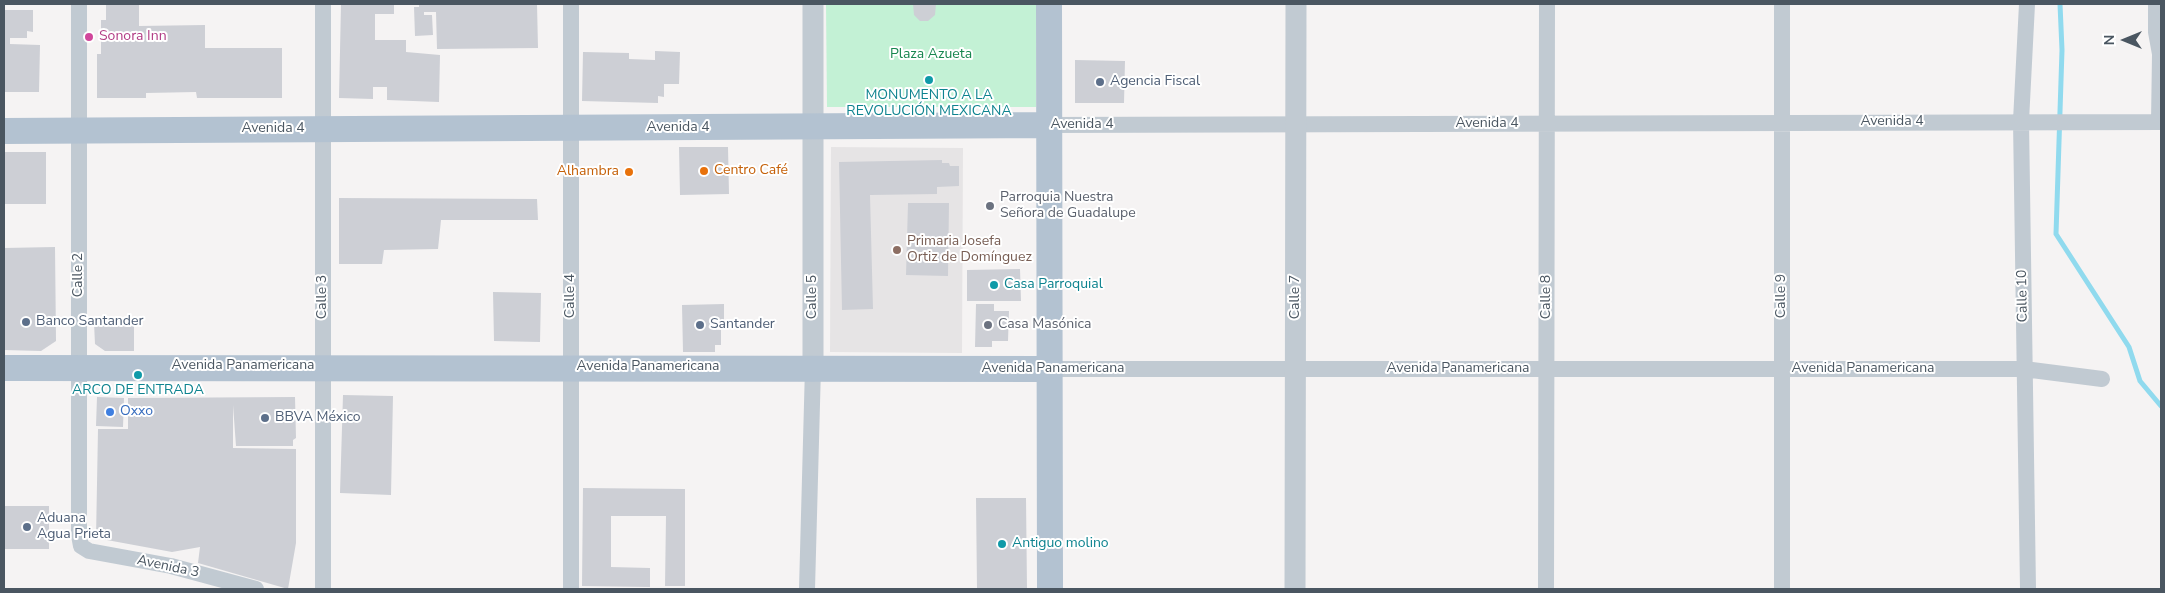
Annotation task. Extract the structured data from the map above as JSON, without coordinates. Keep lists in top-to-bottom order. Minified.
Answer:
{"streets":{"main road":["Avenida 4","Avenida Panamericana"],"street":["Calle 2","Calle 4","Calle 9","Calle 10","Calle 3","Calle 5","Calle 7","Calle 8","Avenida 3"]},"crossings":[["Avenida 4","Calle 2"],["Avenida 4","Calle 4"],["Avenida 4","Calle 9"],["Avenida 4","Calle 10"],["Avenida 4","Calle 3"],["Avenida 4","Calle 5"],["Avenida 4","Calle 7"],["Avenida 4","Calle 8"],["Calle 2","Avenida Panamericana"],["Calle 2","Avenida 3"],["Calle 4","Avenida Panamericana"],["Calle 9","Avenida Panamericana"],["Calle 10","Avenida Panamericana"],["Calle 3","Avenida Panamericana"],["Calle 5","Avenida Panamericana"],["Calle 7","Avenida Panamericana"],["Calle 8","Avenida Panamericana"]],"parks":["Plaza Azueta"],"places":["Sonora Inn","MONUMENTO A LA REVOLUCIÓN MEXICANA","Agencia Fiscal","Centro Café","Alhambra","Parroquia Nuestra Señora de Guadalupe","Primaria Josefa Ortiz de Domínguez","Casa Parroquial","Banco Santander","Santander","Casa Masónica","ARCO DE ENTRADA","Oxxo","BBVA México","Aduana Agua Prieta","Antiguo molino"],"north":"left"}
